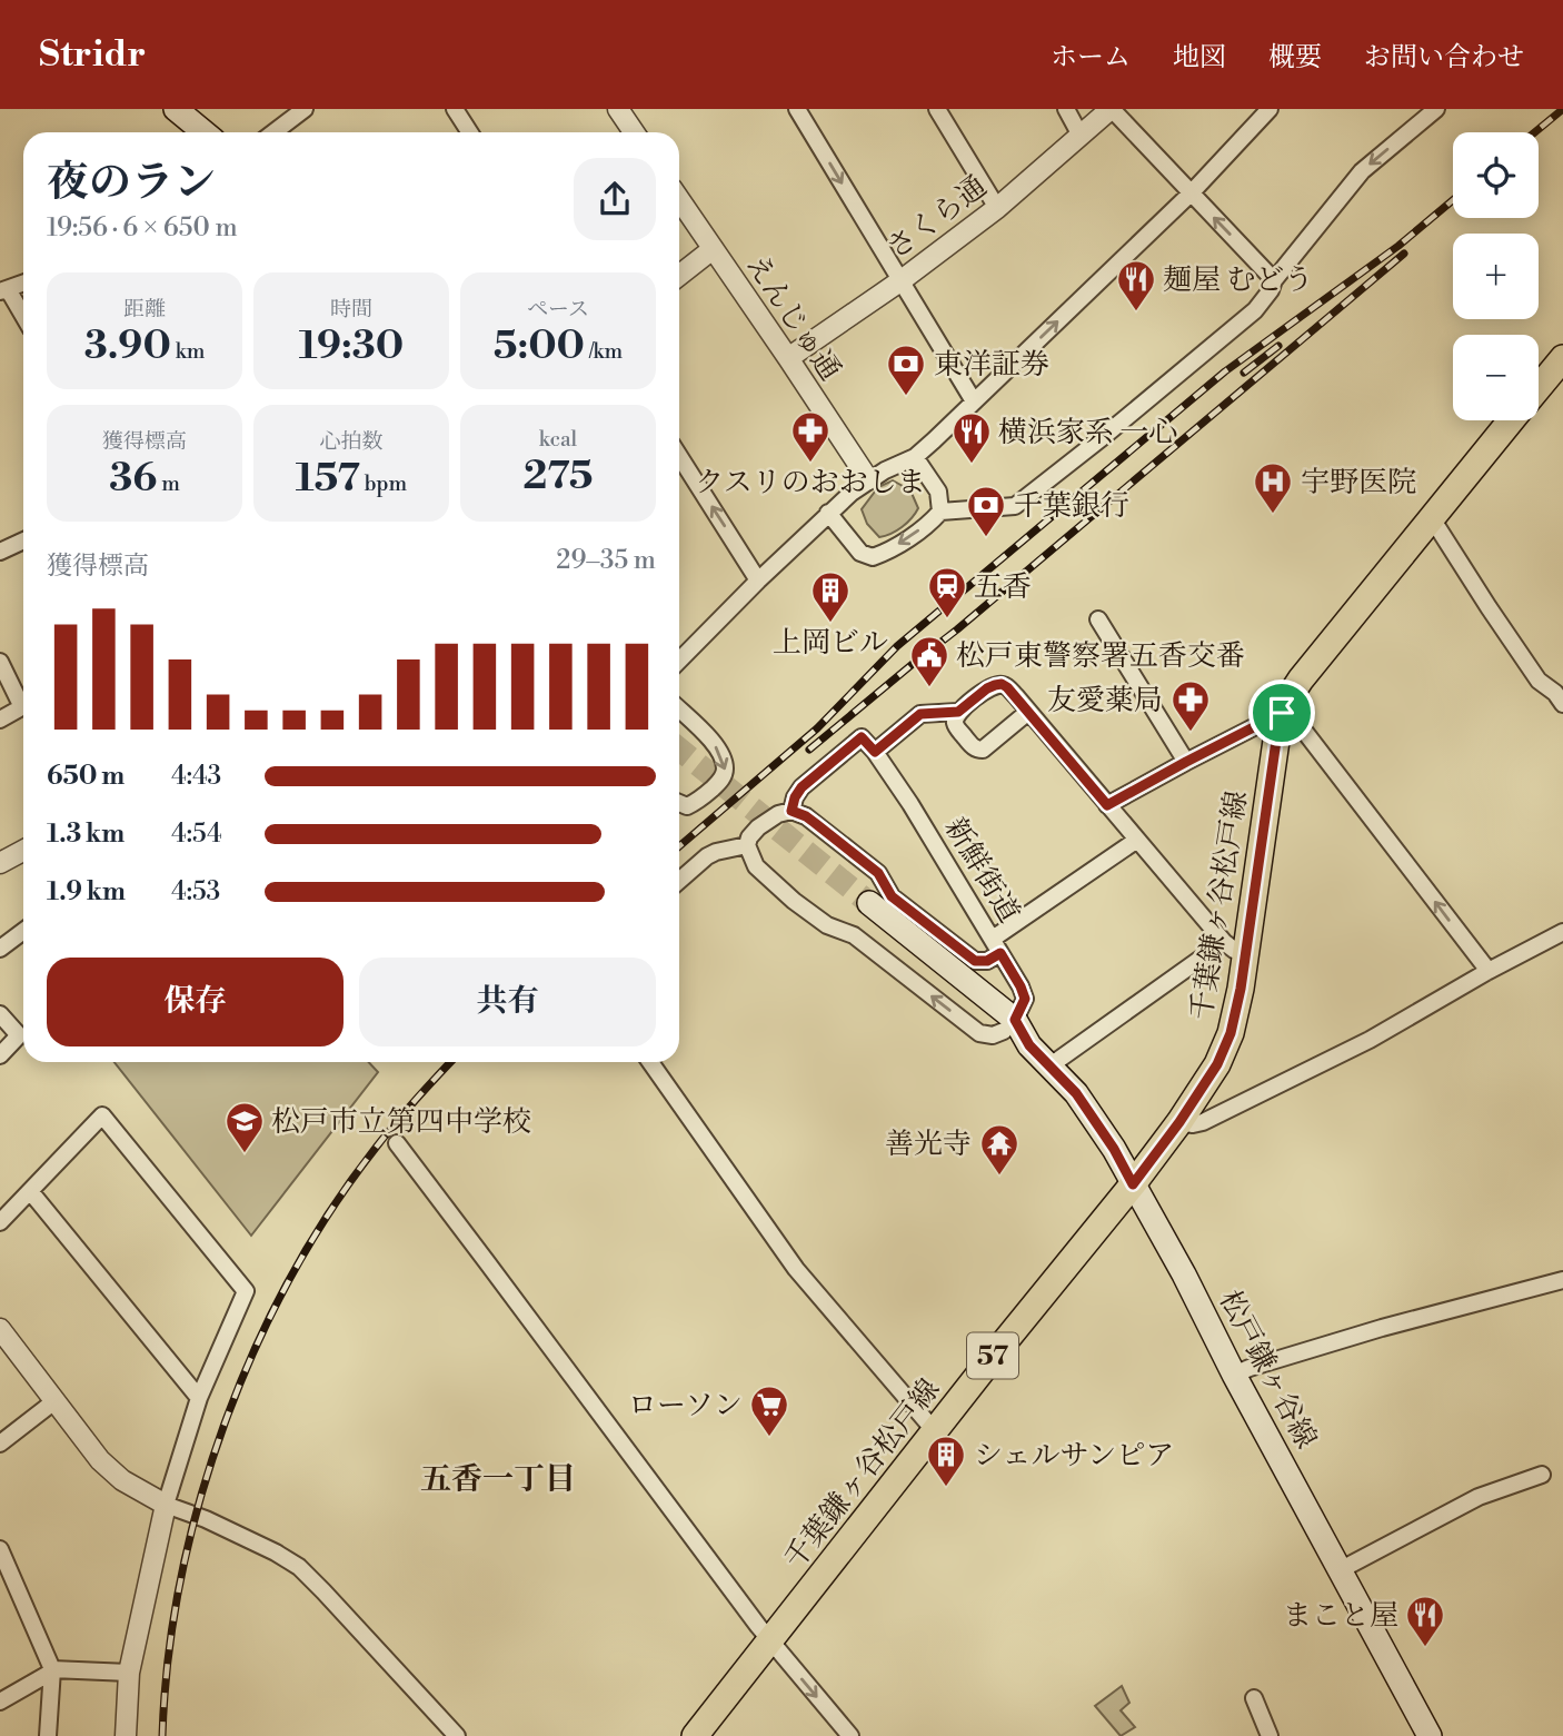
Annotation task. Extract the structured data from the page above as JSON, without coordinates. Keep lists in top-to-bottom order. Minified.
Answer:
{"streets":{"main road":["千葉鎌ヶ谷松戸線","57","松戸鎌ヶ谷線"],"street":["さくら通","えんじゅ通","新鮮街道"]},"crossings":[["さくら通","えんじゅ通"],["新鮮街道","松戸鎌ヶ谷線"],["千葉鎌ヶ谷松戸線","松戸鎌ヶ谷線"]],"districts":["五香一丁目"],"places":{"restaurant":["麺屋 むどう","横浜家系 一心","まこと屋"],"bank":["東洋証券","千葉銀行"],"pharmacy":["クスリのおおしま","友愛薬局"],"hospital":["宇野医院"],"station":["五香"],"building":["上岡ビル","シェルサンピア"],"public building":["松戸東警察署五香交番"],"school or university":["松戸市立第四中学校"],"temple":["善光寺"],"supermarket":["ローソン"]},"page":{"header":"Stridr","nav":["ホーム","地図","概要","お問い合わせ"],"map_buttons":["+","−"],"heading":["夜のラン","19:56 · 6 × 650 m"],"stats":[["距離","3.90 km"],["時間","19:30"],["ペース","5:00 /km"],["獲得標高","36 m"],["心拍数","157 bpm"],["kcal","275"]],"chart":["獲得標高","29–35 m"],"list":[{"name":"650 m","note":"4:43"},{"name":"1.3 km","note":"4:54"},{"name":"1.9 km","note":"4:53"}],"buttons":["保存","共有"]}}
